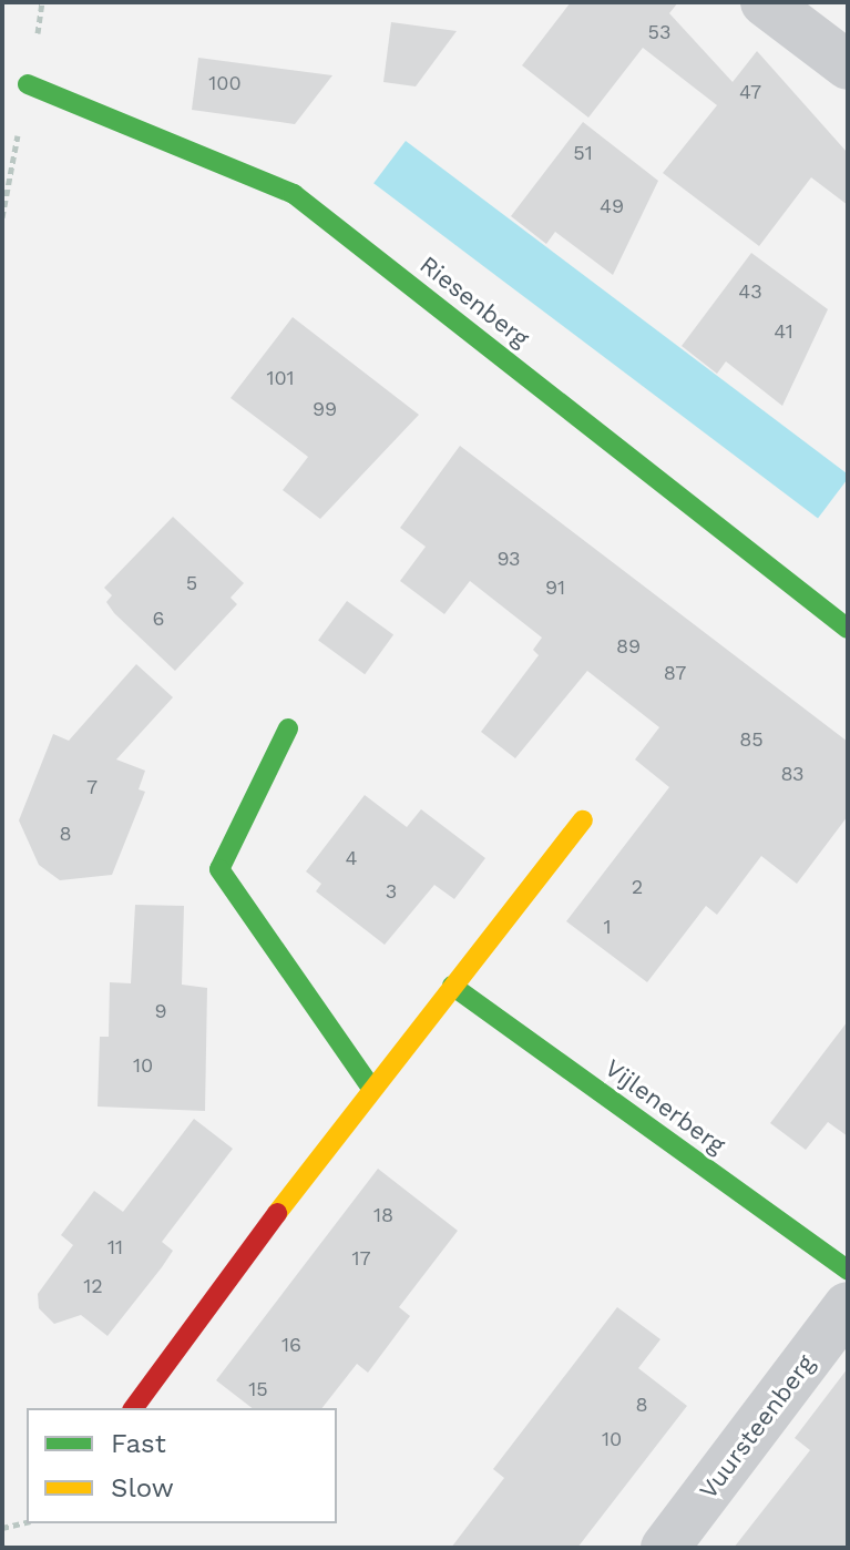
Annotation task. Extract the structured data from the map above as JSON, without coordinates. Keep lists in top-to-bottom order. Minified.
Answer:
{"streets":{"street":["Riesenberg","Vijlenerberg","Vuursteenberg"]},"house_numbers":["53","100","47","51","49","43","41","101","99","93","5","91","6","89","87","85","83","7","8","4","2","3","1","9","10","18","11","17","12","16","15","8","10"],"legend":["Fast","Slow"]}
